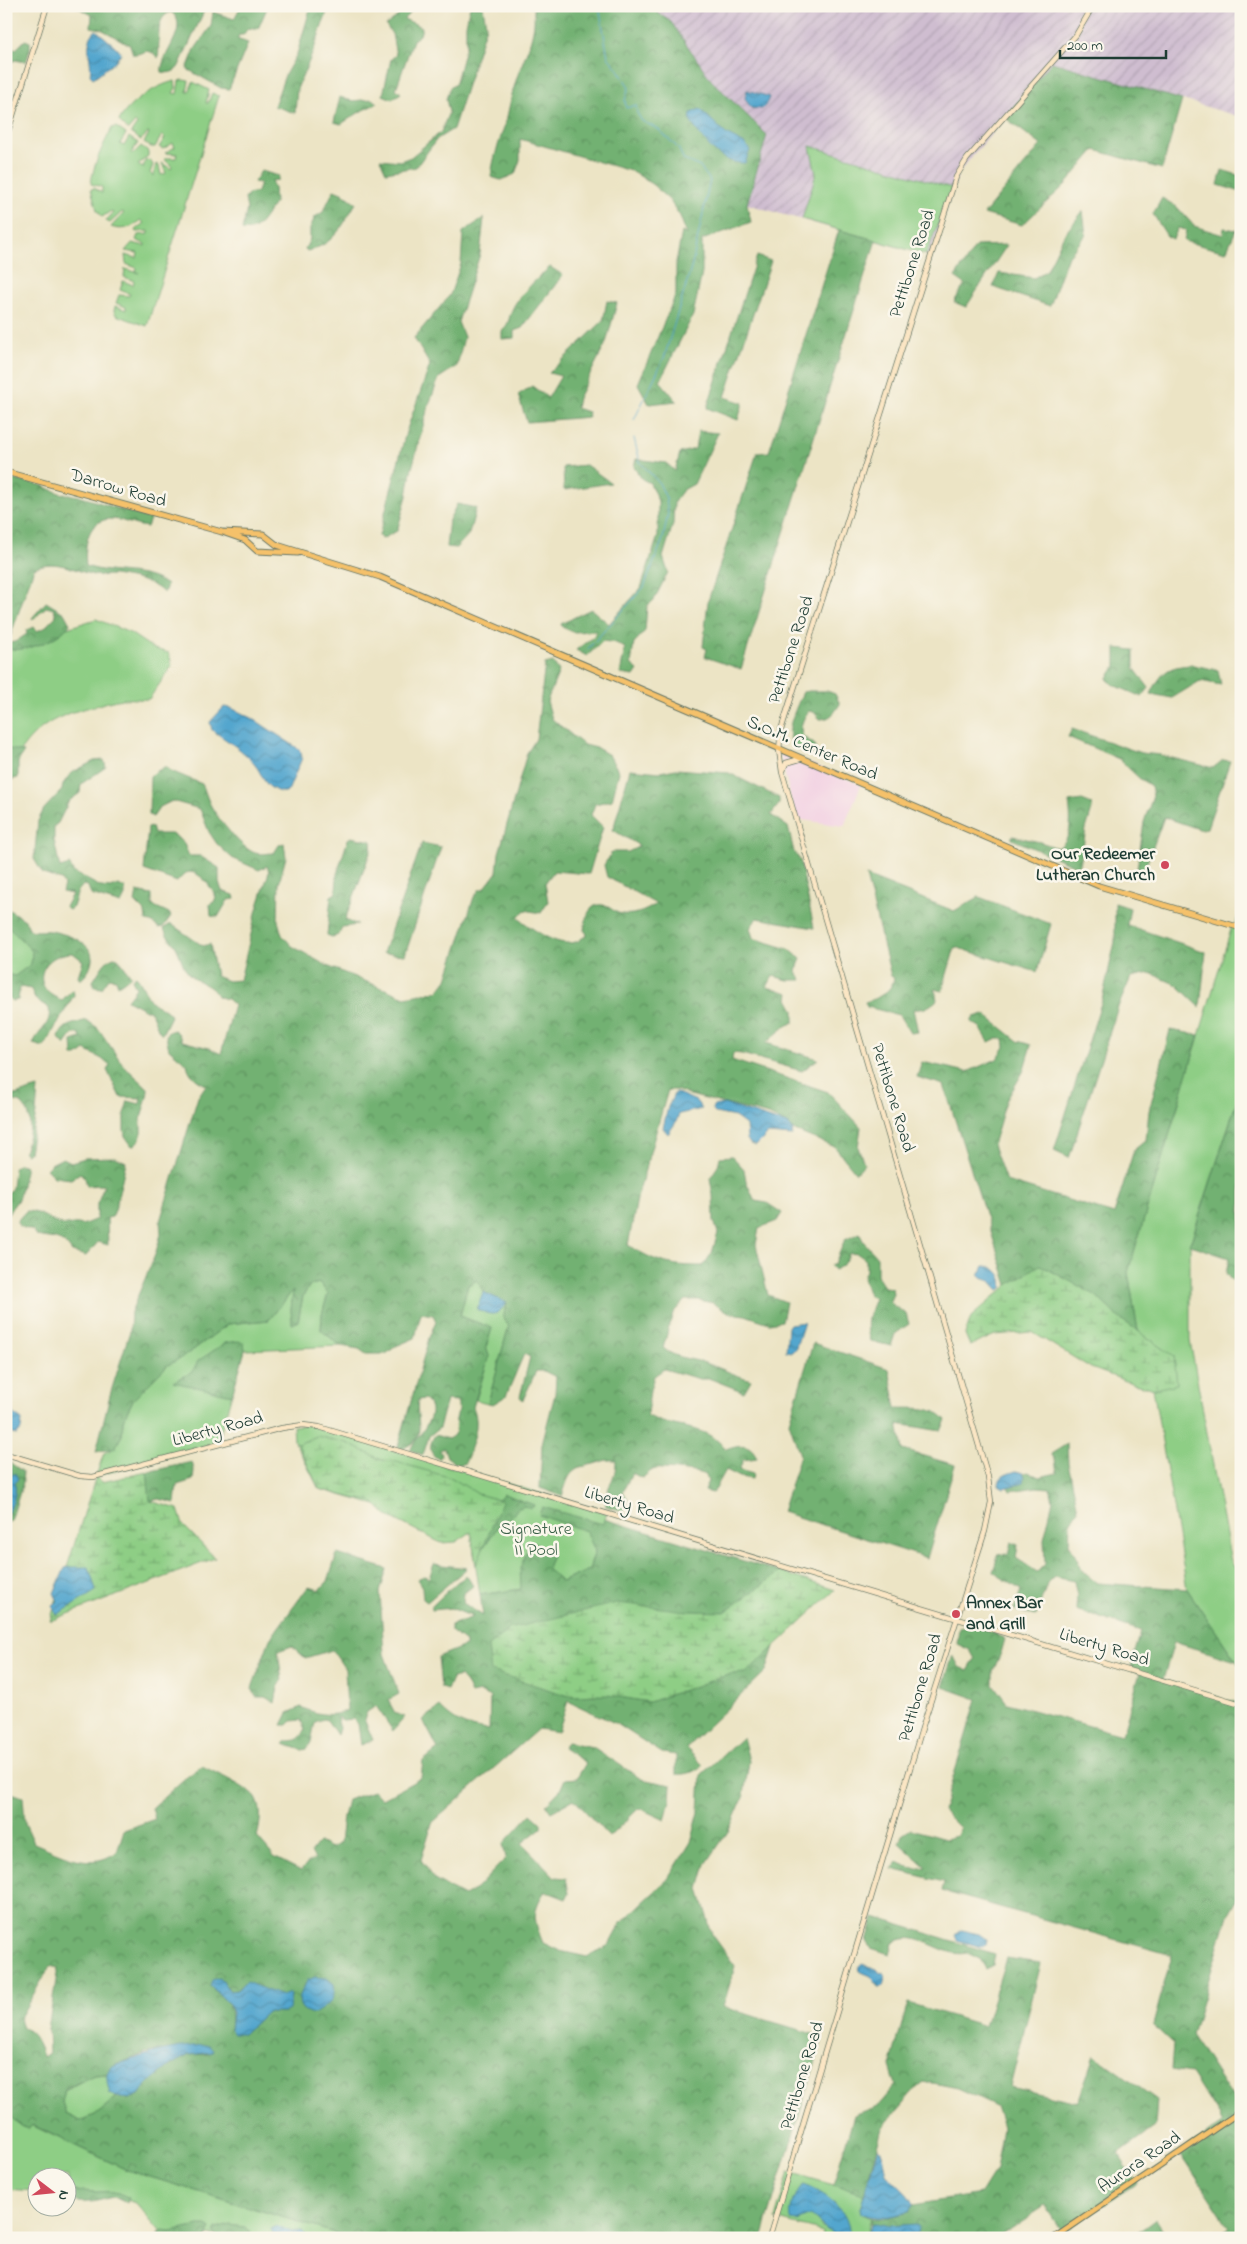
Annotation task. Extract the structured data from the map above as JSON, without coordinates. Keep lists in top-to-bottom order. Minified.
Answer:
{"streets":{"main road":["Darrow Road","S.O.M. Center Road","Aurora Road"],"street":["Pettibone Road","Liberty Road"]},"crossings":[["Pettibone Road","S.O.M. Center Road"],["Pettibone Road","Liberty Road"],["Darrow Road","S.O.M. Center Road"]],"parks":["Signature II Pool"],"places":["Our Redeemer Lutheran Church","Annex Bar and Grill"],"scale_bar":"200 m","north":"right"}
